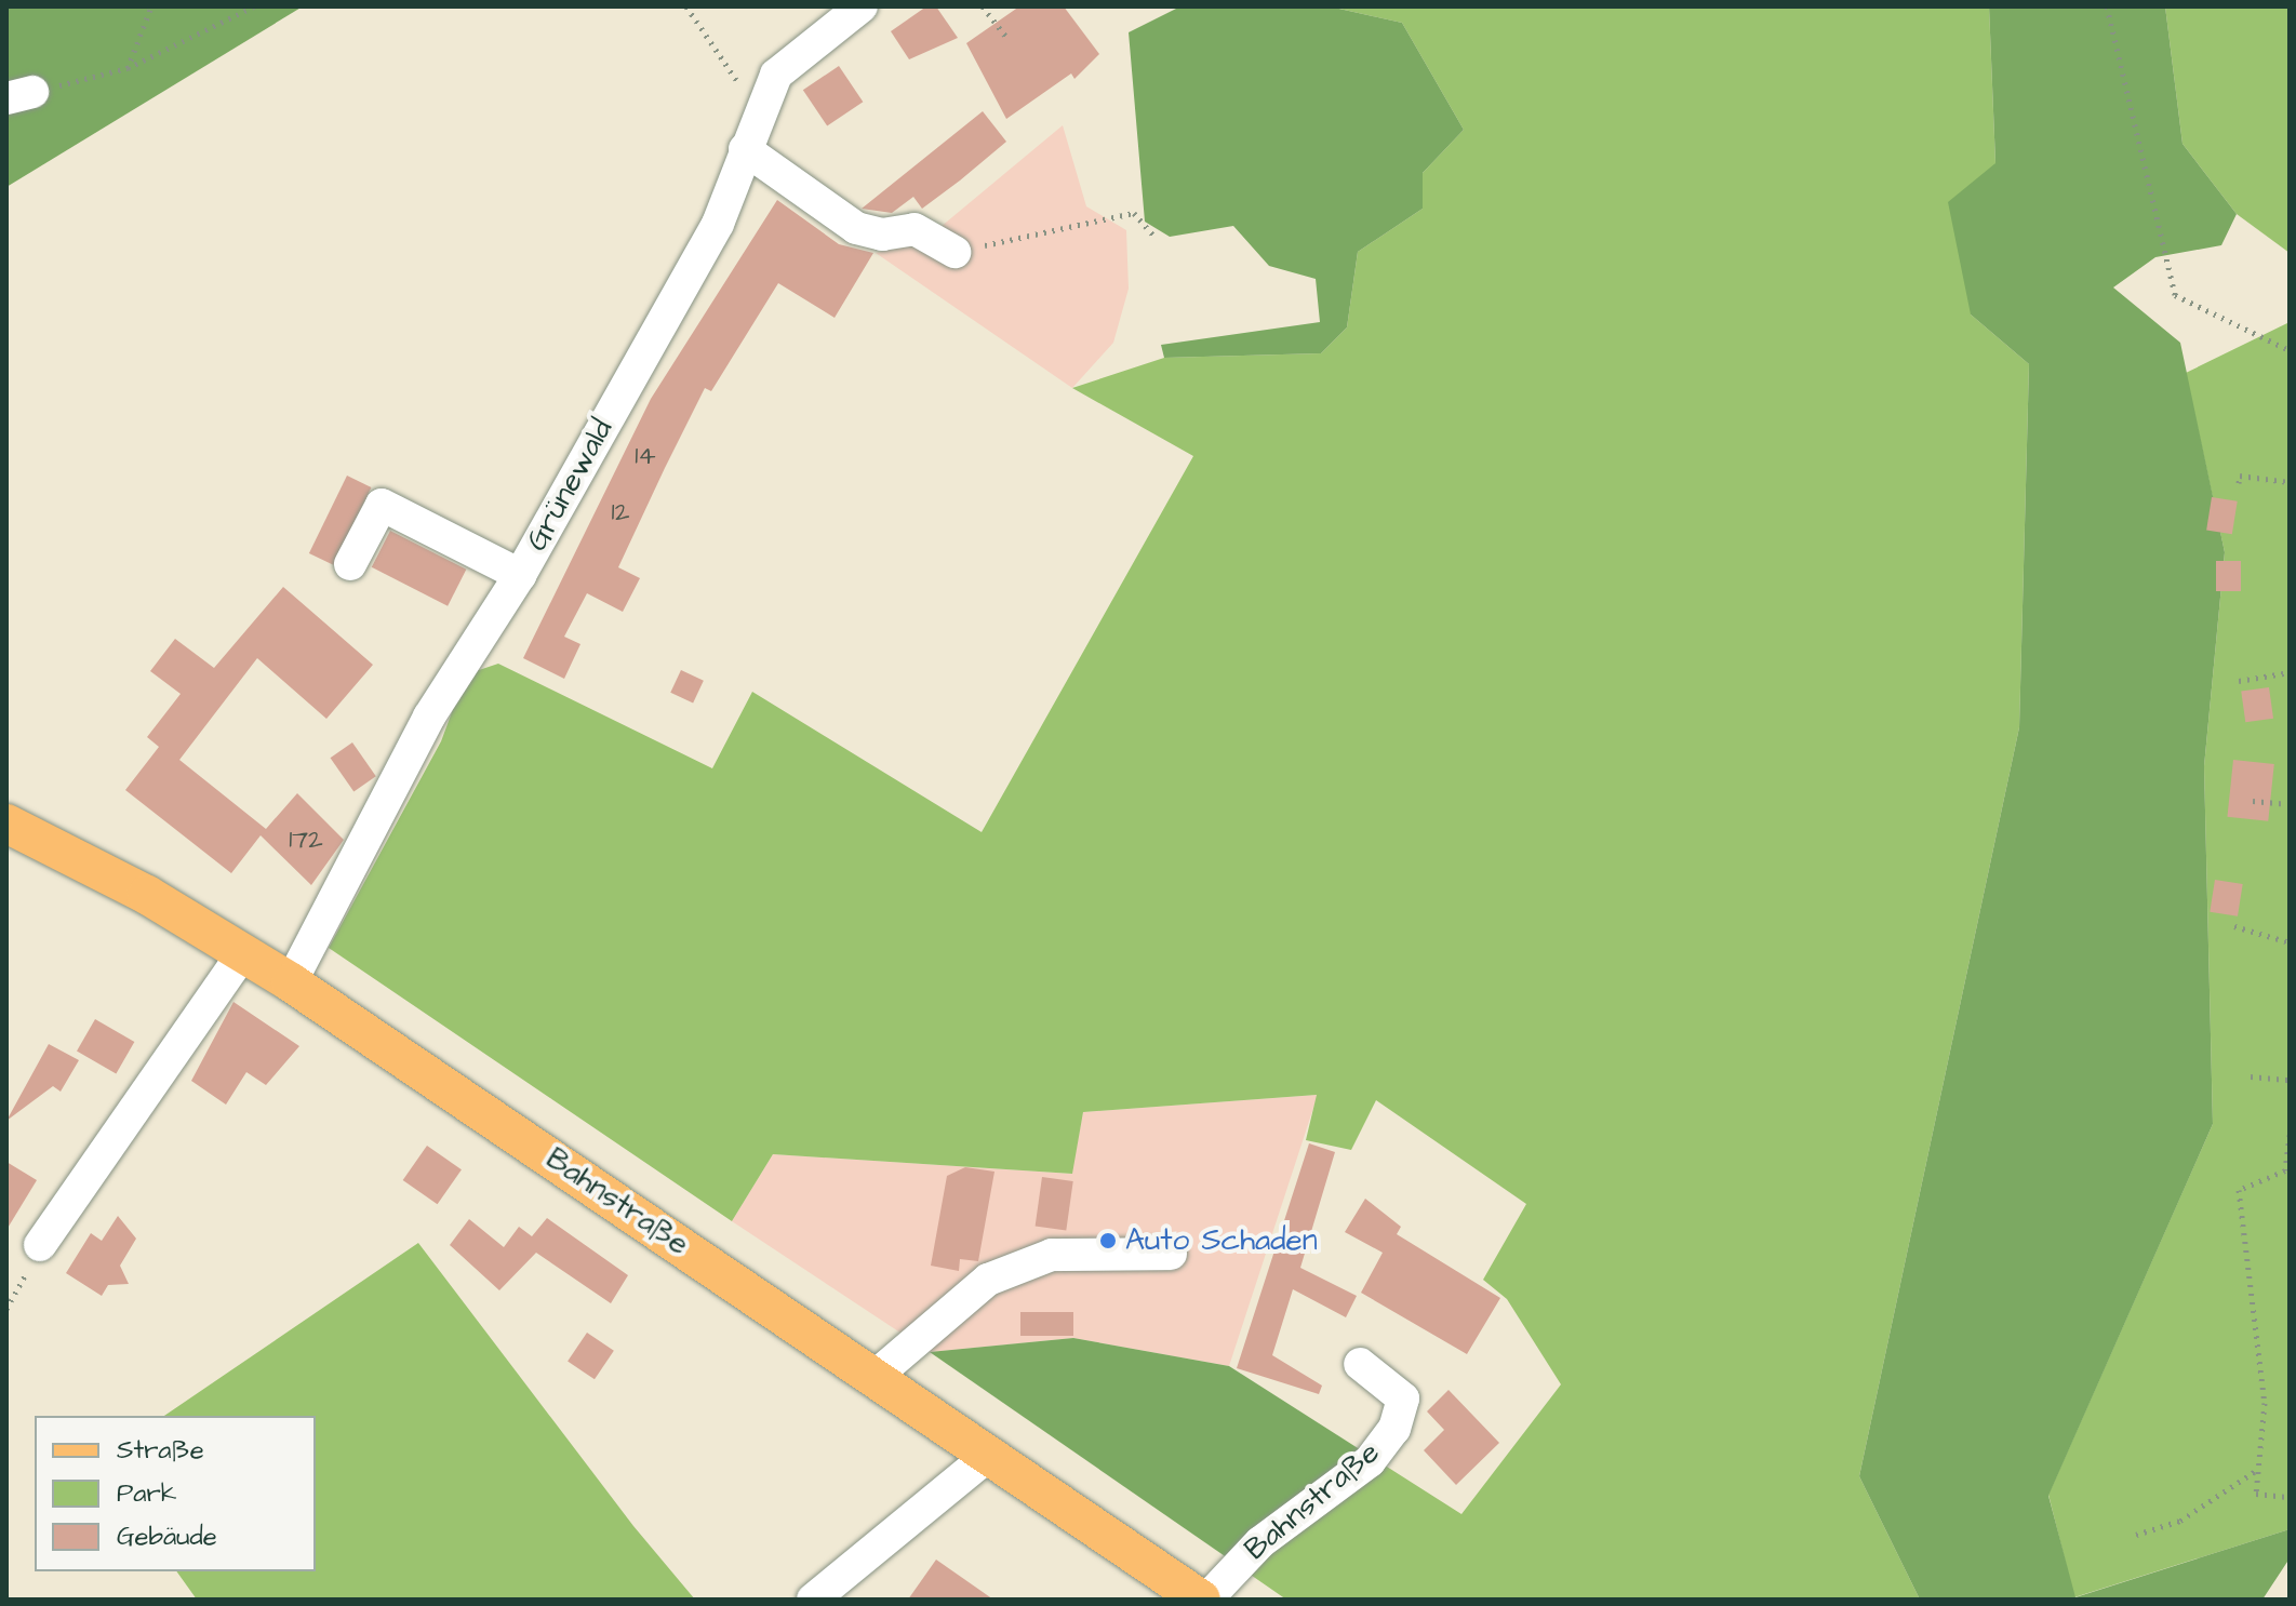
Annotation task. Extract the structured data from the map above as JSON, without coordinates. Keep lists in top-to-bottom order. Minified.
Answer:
{"streets":{"main road":["Bahnstraße"],"street":["Grünewald"]},"crossings":[["Grünewald","Bahnstraße"]],"places":["Auto Schaden"],"house_numbers":["14","12","172"],"legend":["Straße","Park","Gebäude"]}
